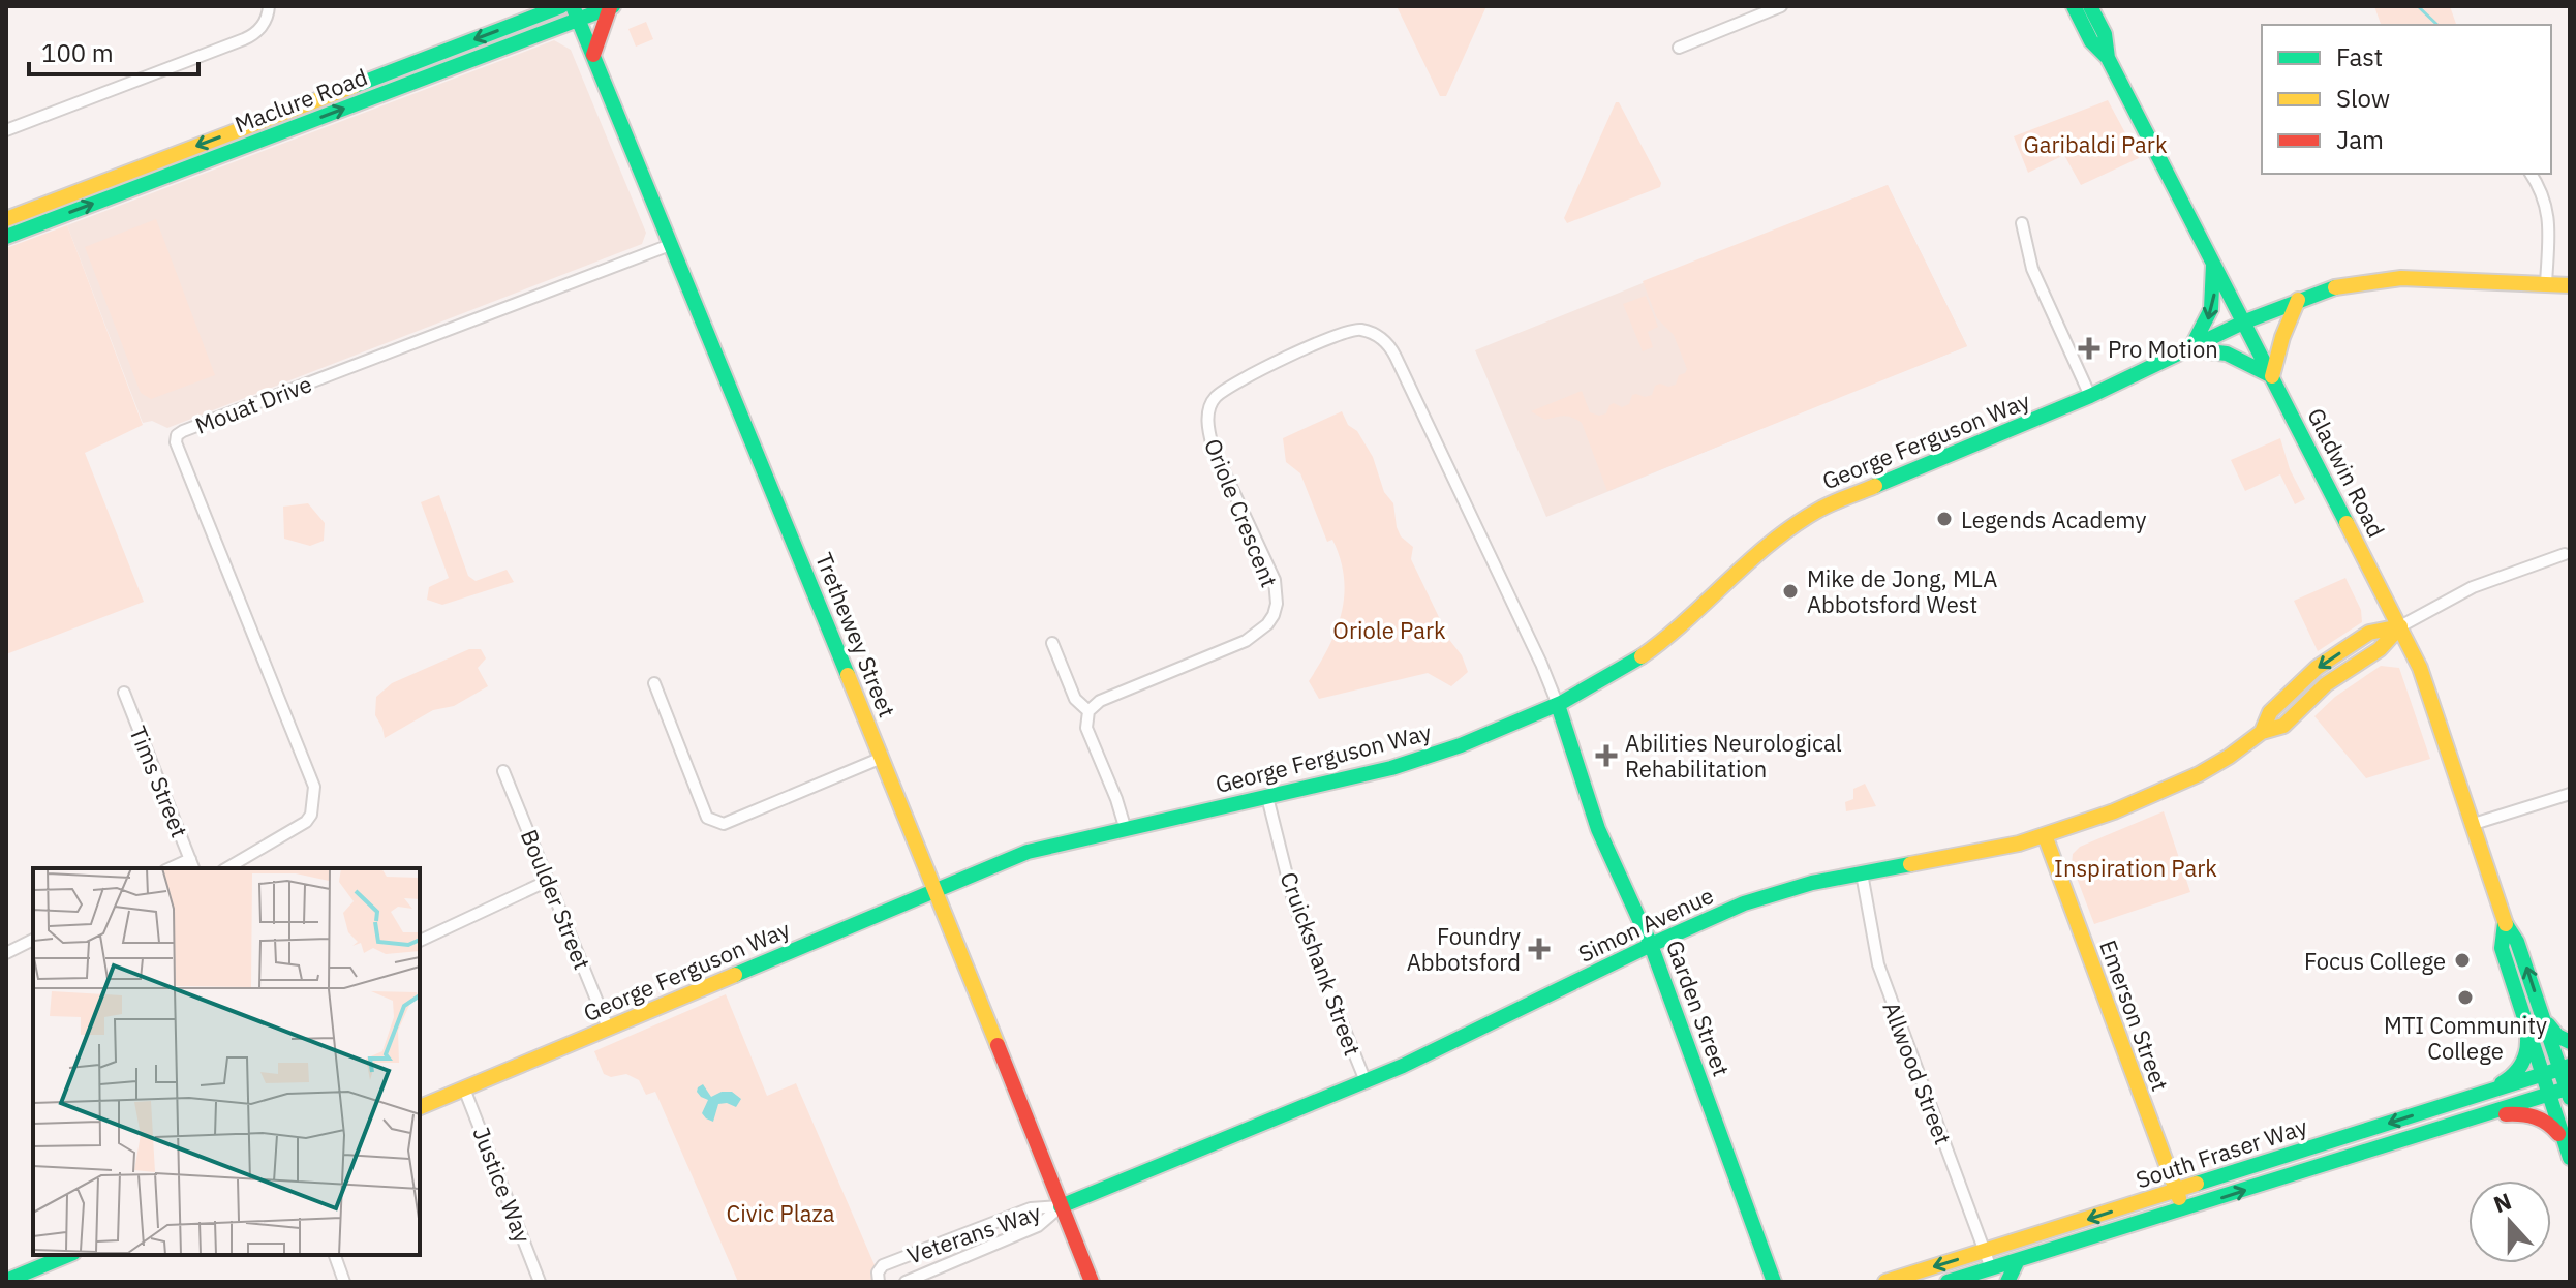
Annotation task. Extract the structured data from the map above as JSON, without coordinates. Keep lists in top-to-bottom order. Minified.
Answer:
{"streets":{"main road":["Maclure Road","George Ferguson Way","Gladwin Road","Trethewey Street","Simon Avenue","Garden Street","Emerson Street","South Fraser Way"],"street":["Mouat Drive","Oriole Crescent","Tims Street","Boulder Street","Cruickshank Street","Allwood Street","Justice Way","Veterans Way"]},"crossings":[["Maclure Road","Trethewey Street"],["Mouat Drive","Trethewey Street"],["George Ferguson Way","Gladwin Road"],["George Ferguson Way","Oriole Crescent"],["George Ferguson Way","Trethewey Street"],["George Ferguson Way","Boulder Street"],["George Ferguson Way","Cruickshank Street"],["George Ferguson Way","Garden Street"],["George Ferguson Way","Justice Way"],["Gladwin Road","Simon Avenue"],["Gladwin Road","South Fraser Way"],["Oriole Crescent","Garden Street"],["Trethewey Street","Simon Avenue"],["Trethewey Street","Veterans Way"],["Simon Avenue","Cruickshank Street"],["Simon Avenue","Garden Street"],["Simon Avenue","Emerson Street"],["Simon Avenue","Allwood Street"],["Simon Avenue","Veterans Way"],["Emerson Street","South Fraser Way"],["Allwood Street","South Fraser Way"]],"parks":["Garibaldi Park","Oriole Park","Inspiration Park","Civic Plaza"],"places":{"health":["Pro Motion","Abilities Neurological Rehabilitation","Foundry Abbotsford"],"other":["Legends Academy","Mike de Jong, MLA Abbotsford West","Focus College","MTI Community College"]},"legend":["Fast","Slow","Jam"],"scale_bar":"100 m","north":"top"}
